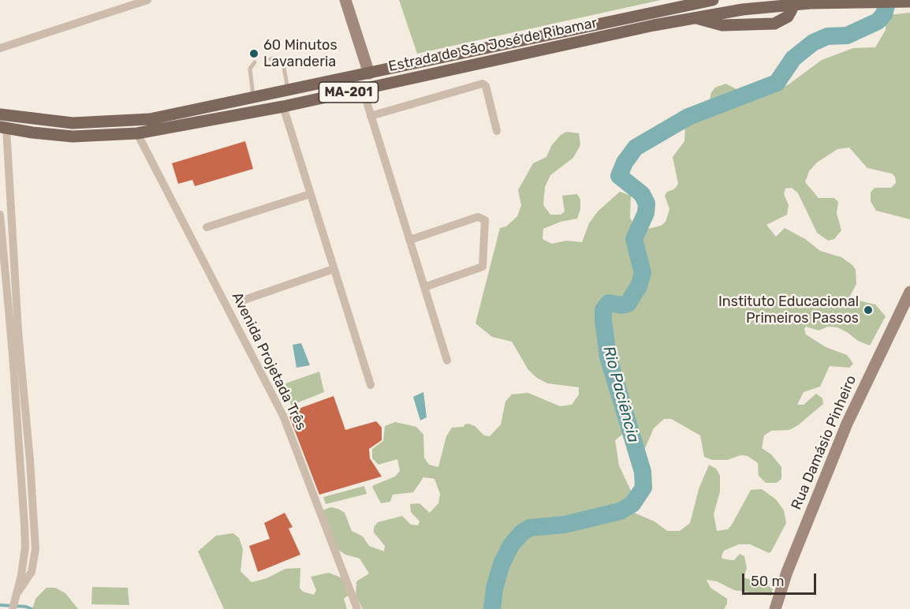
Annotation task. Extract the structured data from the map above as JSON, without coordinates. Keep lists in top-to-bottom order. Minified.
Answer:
{"streets":{"main road":["Estrada de São José de Ribamar","MA-201"],"street":["Avenida Projetada Três","Rua Damásio Pinheiro"]},"crossings":[["Estrada de São José de Ribamar","Avenida Projetada Três"]],"water":["Rio Paciência"],"places":["60 Minutos Lavanderia","Instituto Educacional Primeiros Passos"],"scale_bar":"50 m"}
